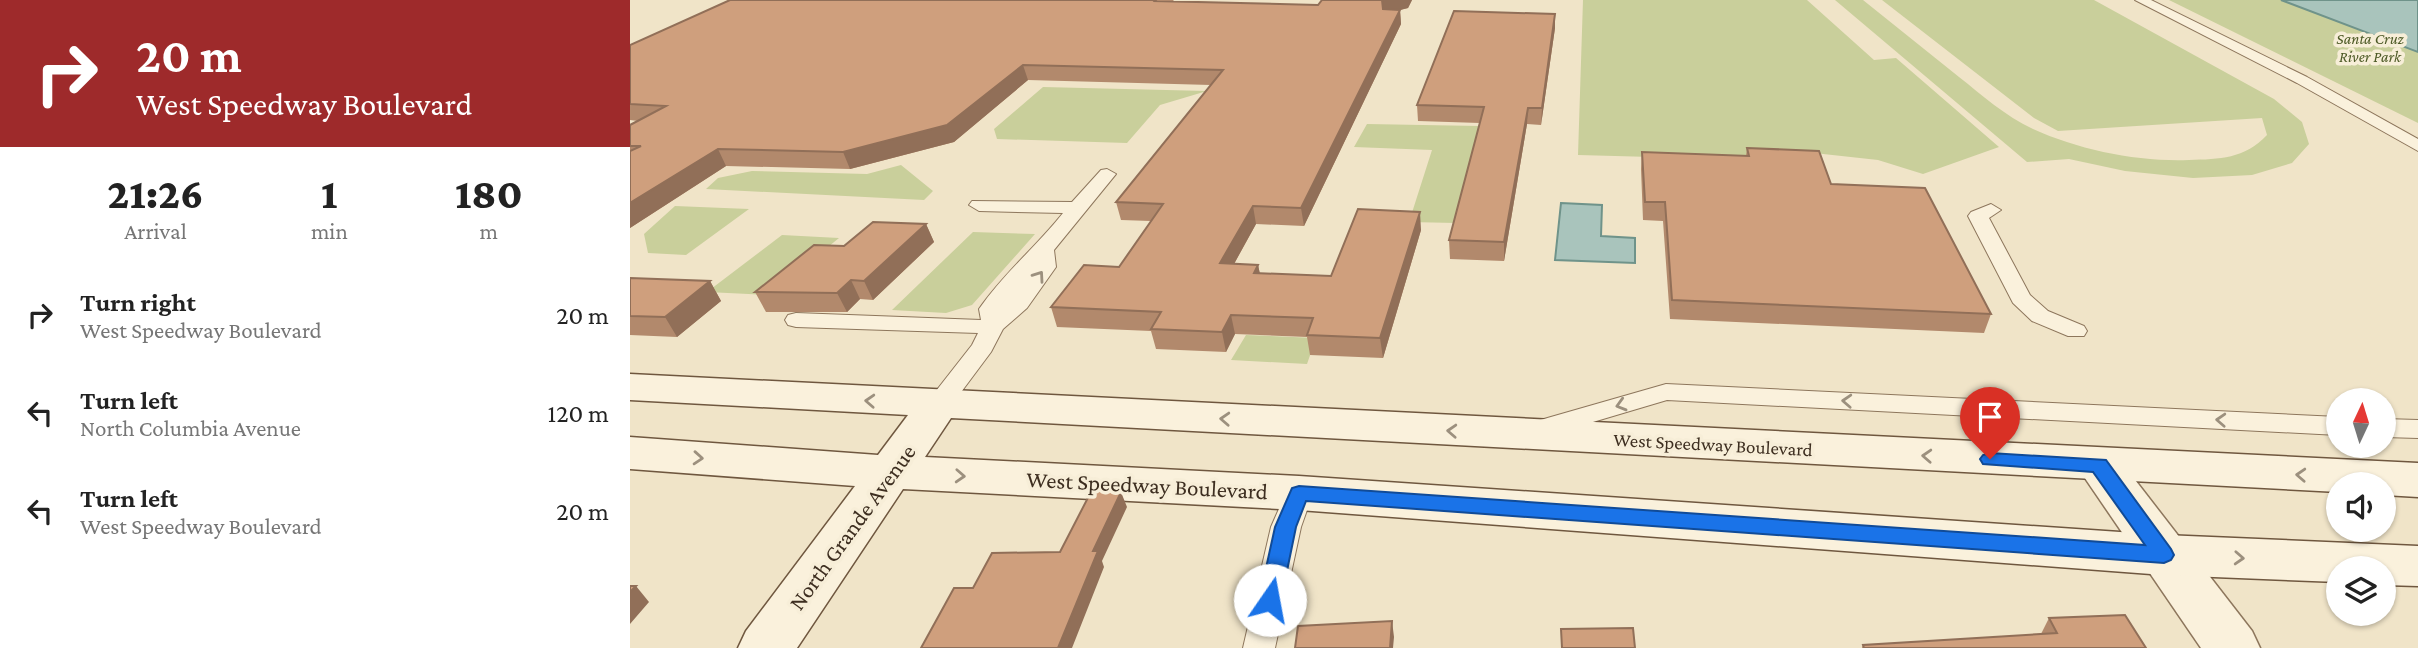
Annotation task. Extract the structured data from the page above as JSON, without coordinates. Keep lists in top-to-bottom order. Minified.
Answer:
{"streets":{"main road":["West Speedway Boulevard","North Grande Avenue"]},"crossings":[["West Speedway Boulevard","North Grande Avenue"]],"parks":["Santa Cruz River Park"],"north":"top","page":{"turn":["20 m","West Speedway Boulevard"],"eta":["21:26","Arrival","1","min","180","m"],"list":[{"name":"Turn right","note":"West Speedway Boulevard","value":"20 m"},{"name":"Turn left","note":"North Columbia Avenue","value":"120 m"},{"name":"Turn left","note":"West Speedway Boulevard","value":"20 m"}]}}
